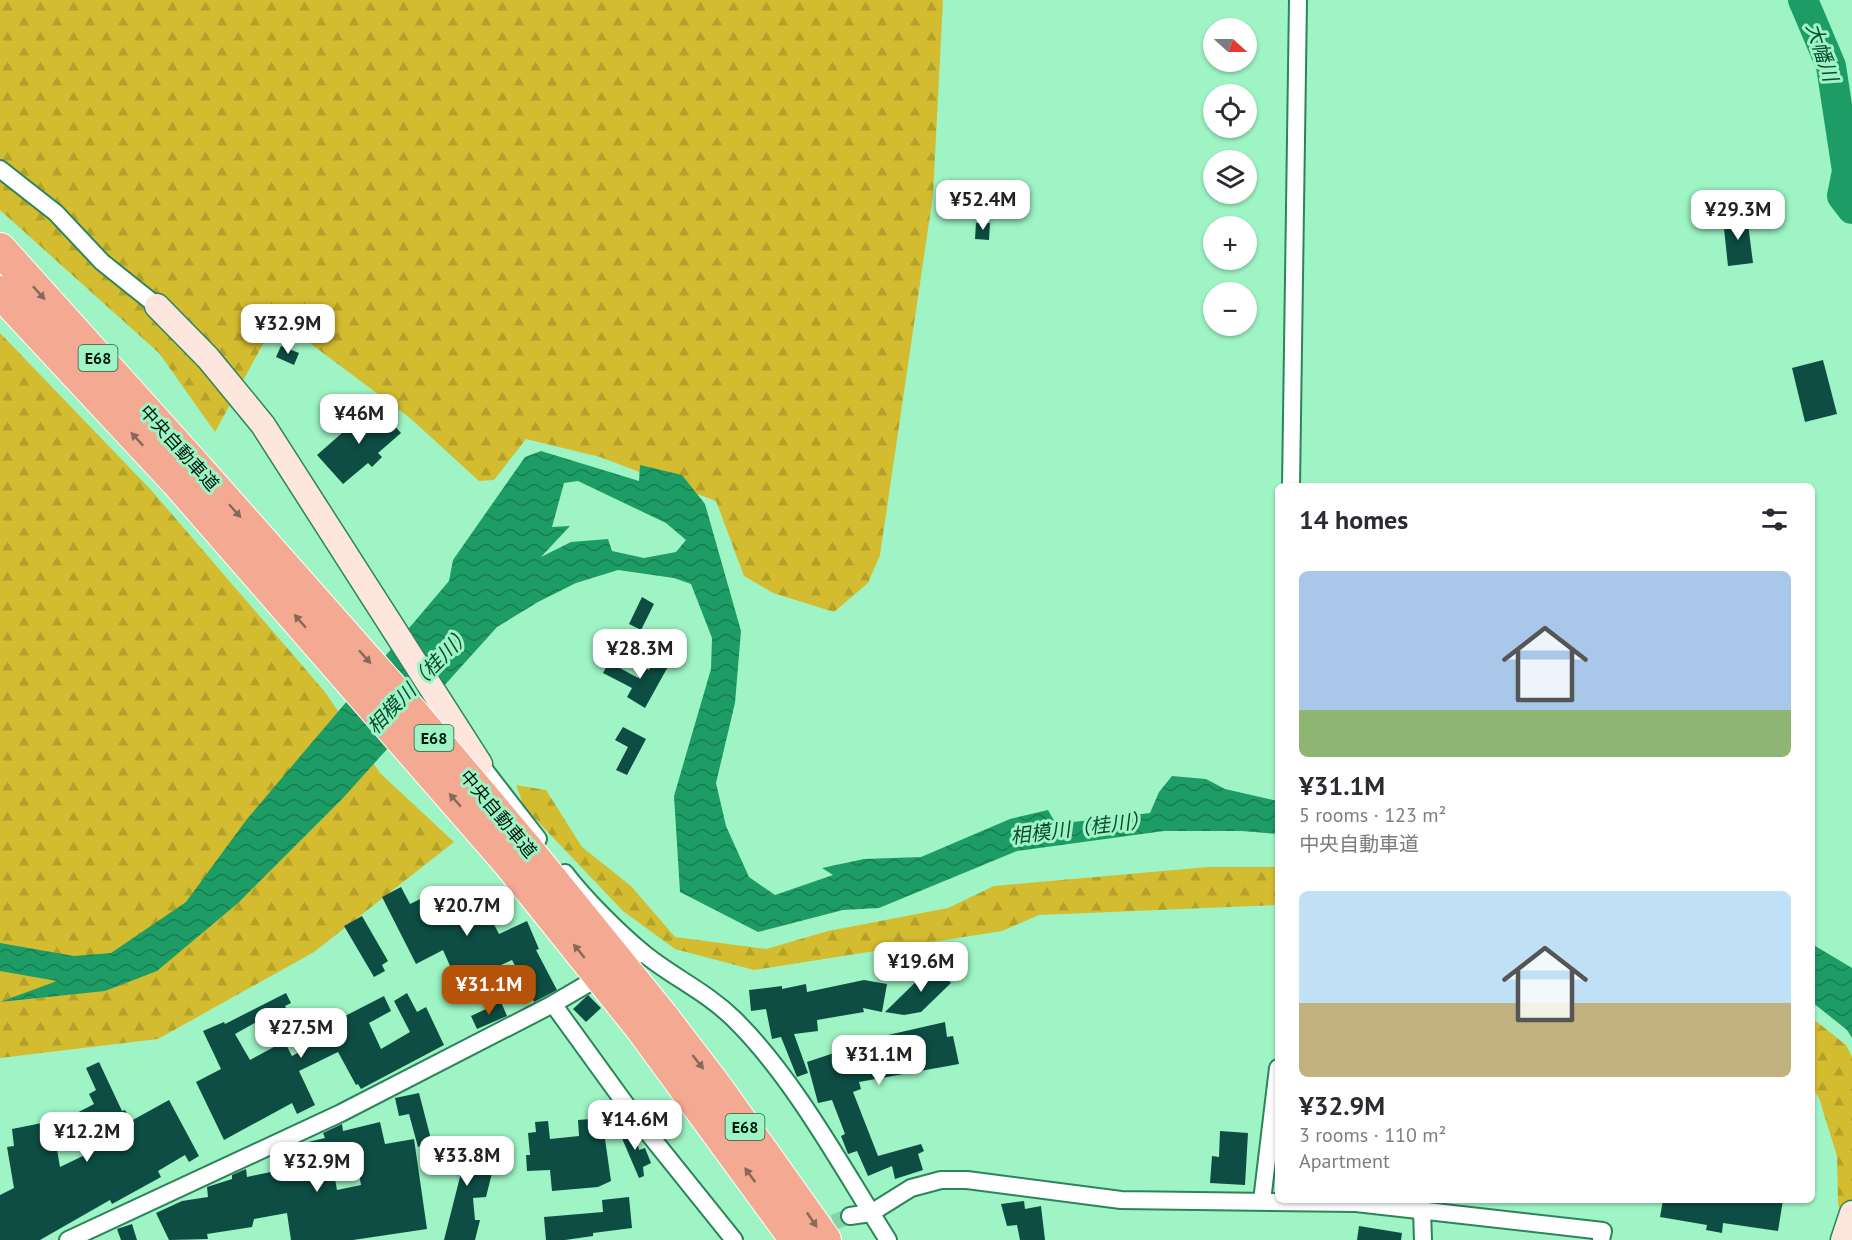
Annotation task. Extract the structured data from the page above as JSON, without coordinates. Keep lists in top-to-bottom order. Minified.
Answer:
{"streets":{"highway":["E68","中央自動車道"]},"water":["大幡川","相模川（桂川）"],"north":"right","page":{"map_buttons":["+","−"],"price":["¥52.4M","¥29.3M","¥32.9M","¥46M","¥28.3M","¥20.7M","¥19.6M","¥31.1M","¥27.5M","¥31.1M","¥14.6M","¥12.2M","¥33.8M","¥32.9M"],"heading":"14 homes","list":[{"name":"¥31.1M","note":"5 rooms · 123 m² · 中央自動車道"},{"name":"¥32.9M","note":"3 rooms · 110 m² · Apartment"}]}}
